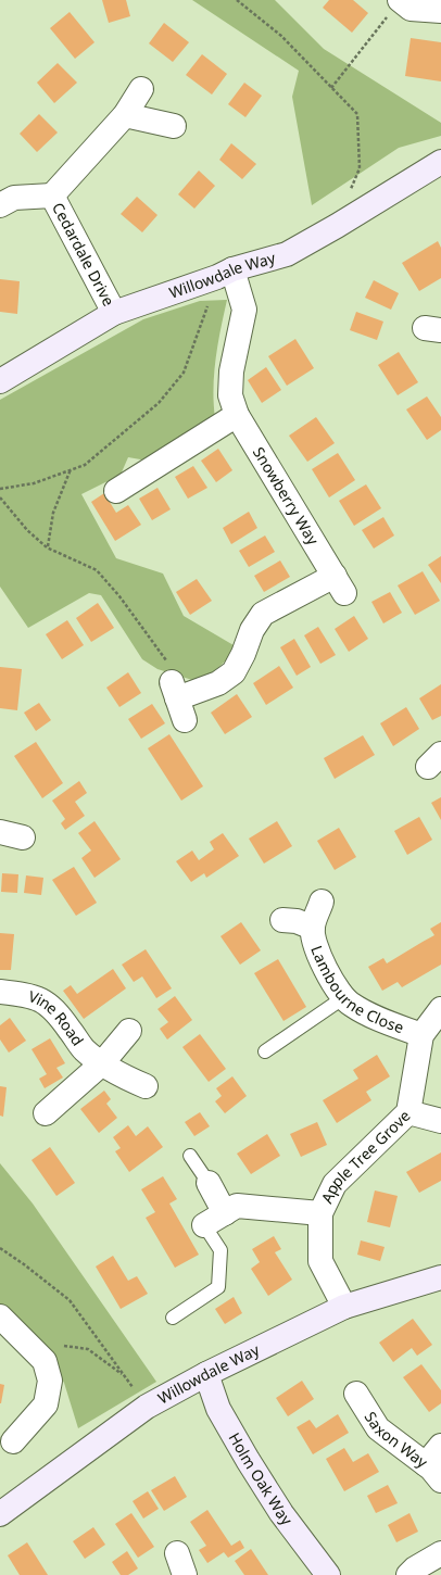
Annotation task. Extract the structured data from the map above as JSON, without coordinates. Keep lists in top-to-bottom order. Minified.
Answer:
{"streets":{"street":["Cedardale Drive","Willowdale Way","Snowberry Way","Lambourne Close","Vine Road","Apple Tree Grove","Saxon Way","Holm Oak Way"]},"crossings":[["Cedardale Drive","Willowdale Way"],["Willowdale Way","Snowberry Way"],["Willowdale Way","Apple Tree Grove"],["Willowdale Way","Holm Oak Way"],["Lambourne Close","Apple Tree Grove"]]}
